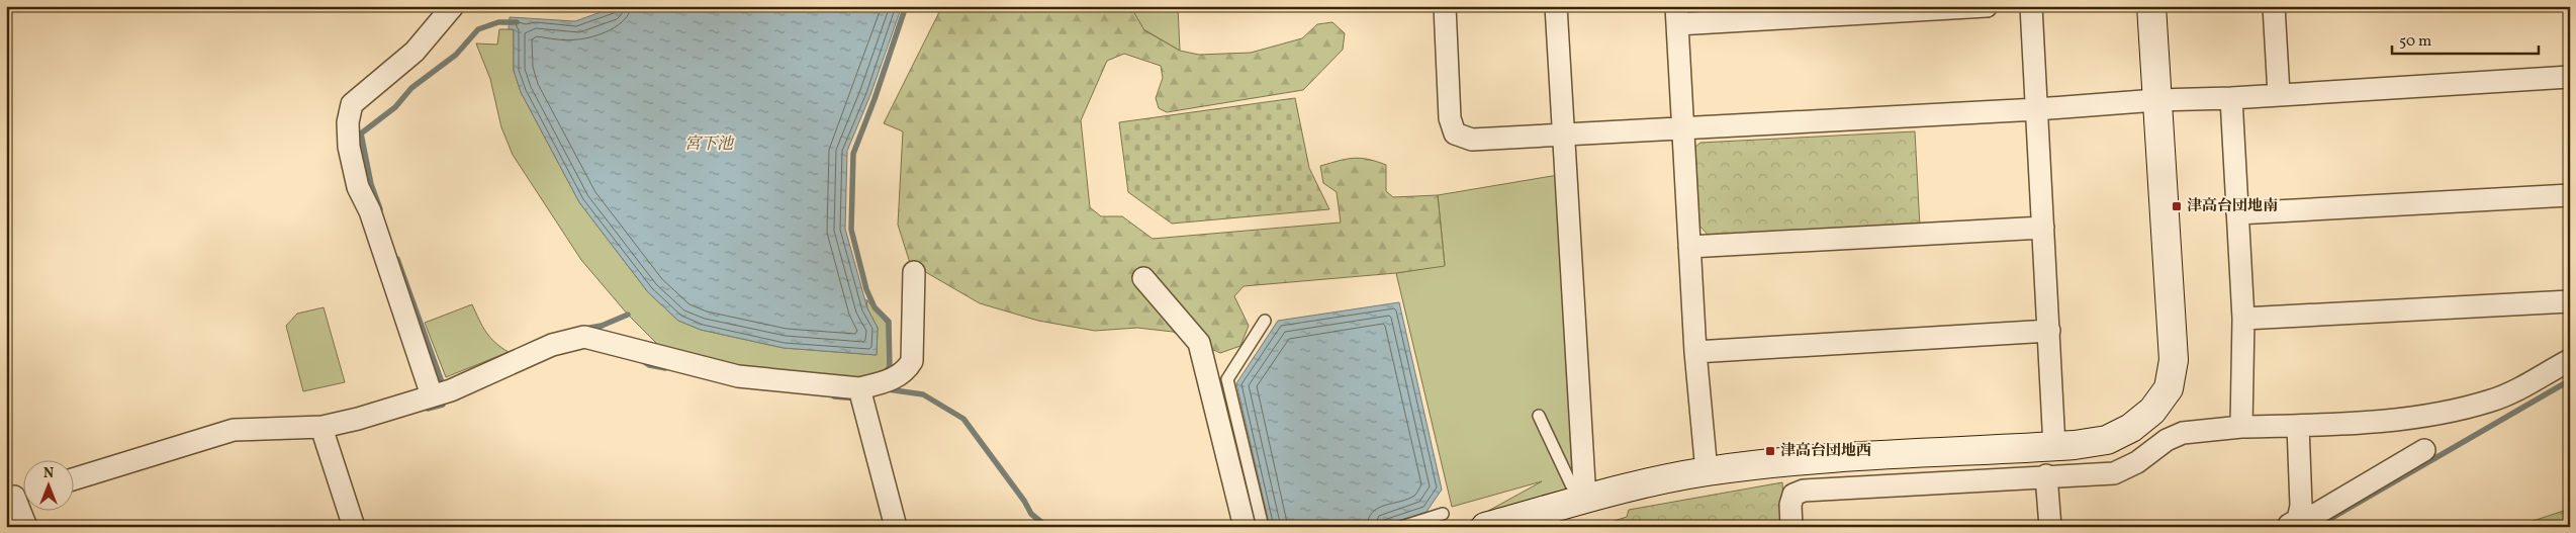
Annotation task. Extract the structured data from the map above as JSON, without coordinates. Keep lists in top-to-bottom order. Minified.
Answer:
{"water":["宮下池"],"places":{"transit":["津高台団地南","津高台団地西"]},"scale_bar":"50 m","north":"top"}
